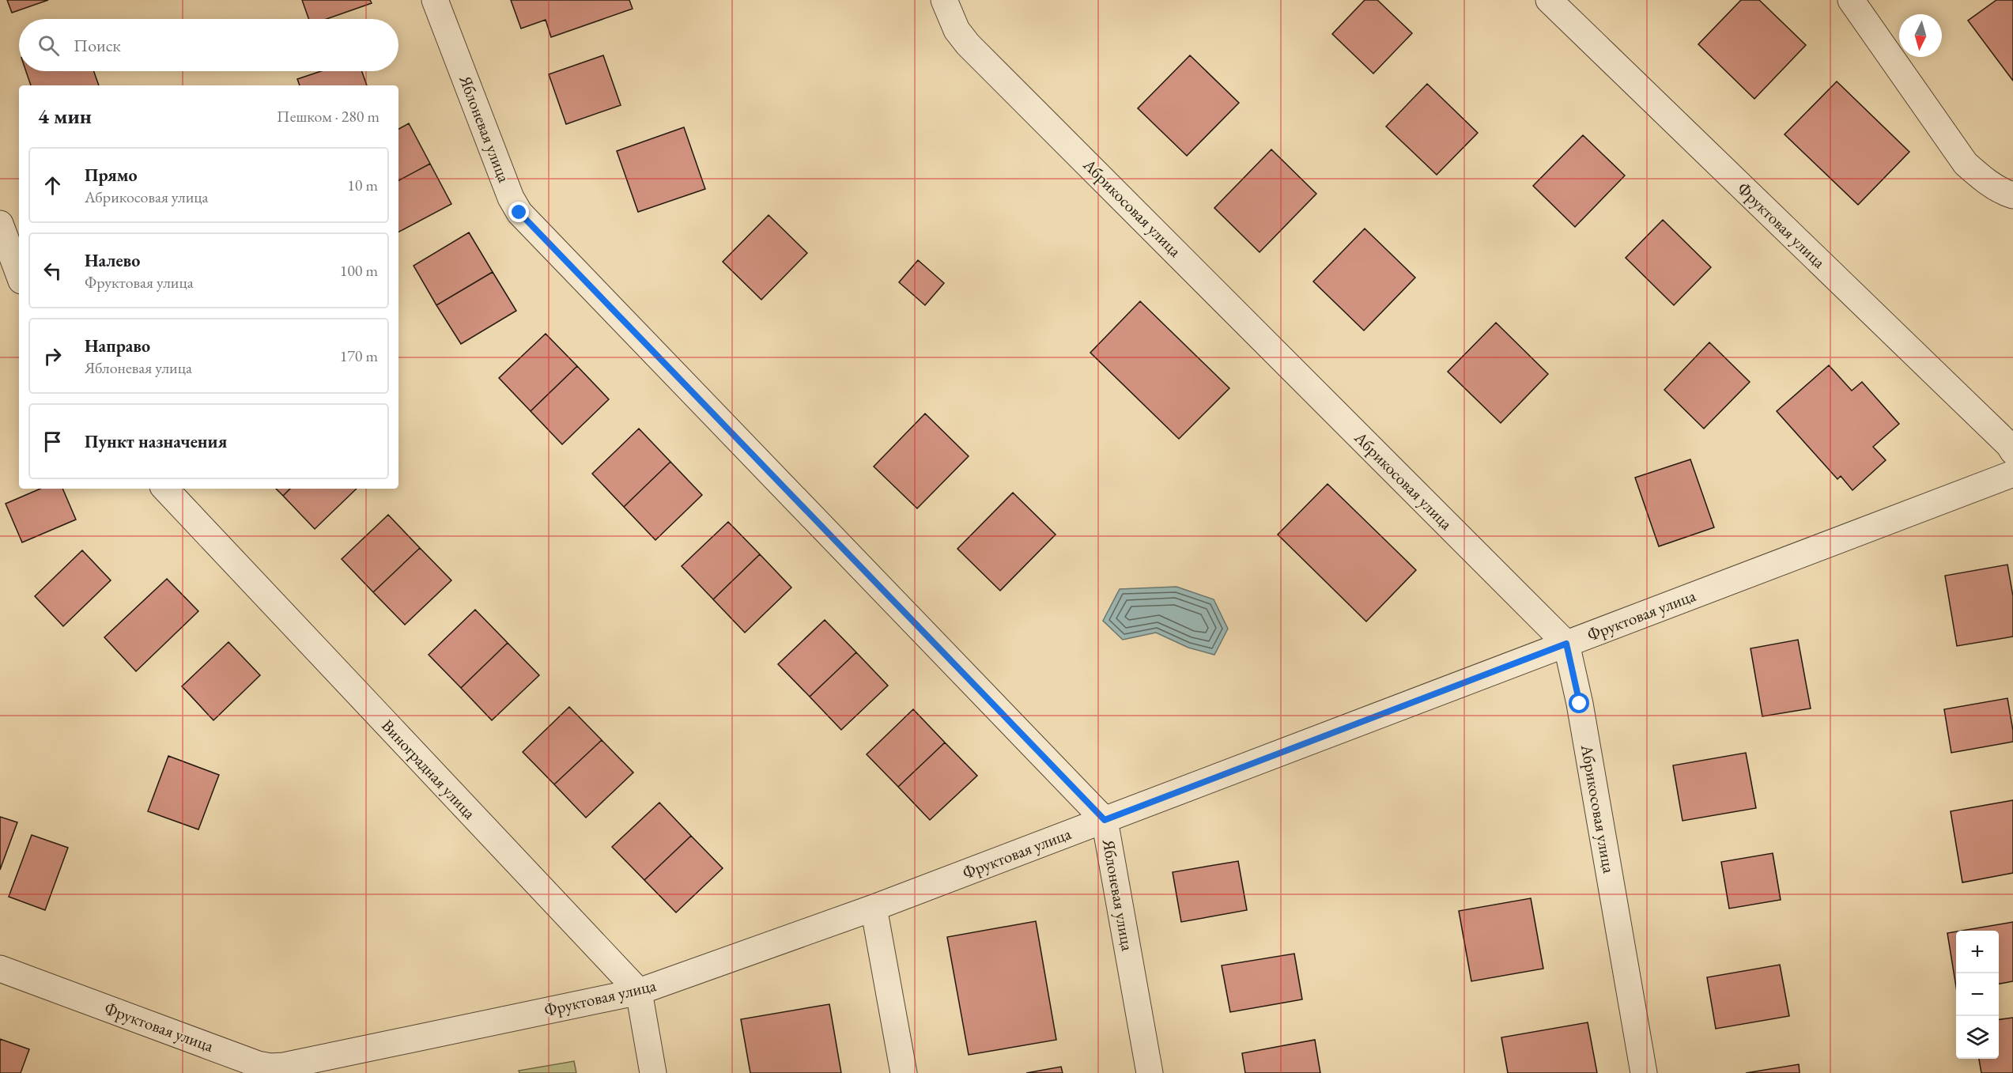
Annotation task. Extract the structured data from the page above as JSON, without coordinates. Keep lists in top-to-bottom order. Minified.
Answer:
{"streets":{"street":["Яблоневая улица","Абрикосовая улица","Фруктовая улица","Виноградная улица"]},"crossings":[["Яблоневая улица","Фруктовая улица"],["Абрикосовая улица","Фруктовая улица"],["Фруктовая улица","Виноградная улица"]],"north":"bottom","page":{"search":"Поиск","heading":["4 мин","Пешком · 280 m"],"list":[["Прямо","Абрикосовая улица","10 m"],["Налево","Фруктовая улица","100 m"],["Направо","Яблоневая улица","170 m"],"Пункт назначения"],"map_buttons":["+","−"]}}
